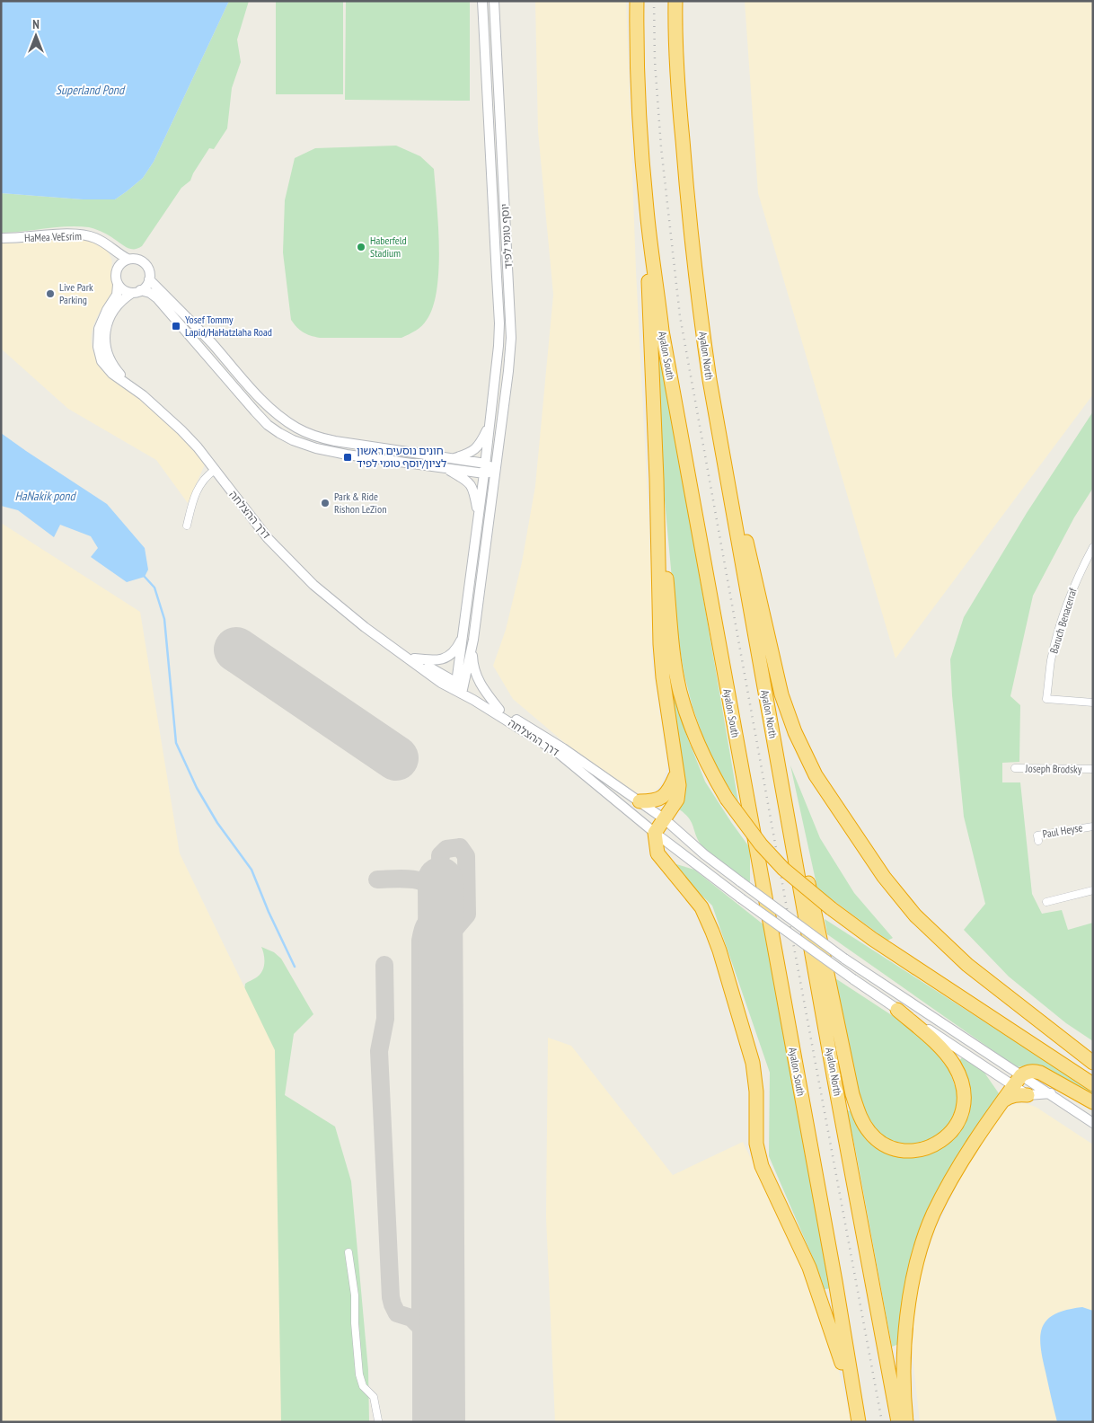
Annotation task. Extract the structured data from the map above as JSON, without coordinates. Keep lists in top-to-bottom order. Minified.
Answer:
{"streets":{"highway":["Ayalon South","Ayalon North"],"street":["יוסף טומי לפיד","HaMea VeEsrim","דרך ההצלחה","Baruch Benacerraf","Joseph Brodsky","Paul Heyse"]},"crossings":[["יוסף טומי לפיד","דרך ההצלחה"],["HaMea VeEsrim","דרך ההצלחה"]],"water":["Superland Pond","HaNakik pond"],"places":{"other":["Haberfeld Stadium","Live Park Parking","Park & Ride Rishon LeZion"],"transit":["Yosef Tommy Lapid/HaHatzlaha Road","חונים נוסעים ראשון לציון/יוסף טומי לפיד"]},"north":"top"}
